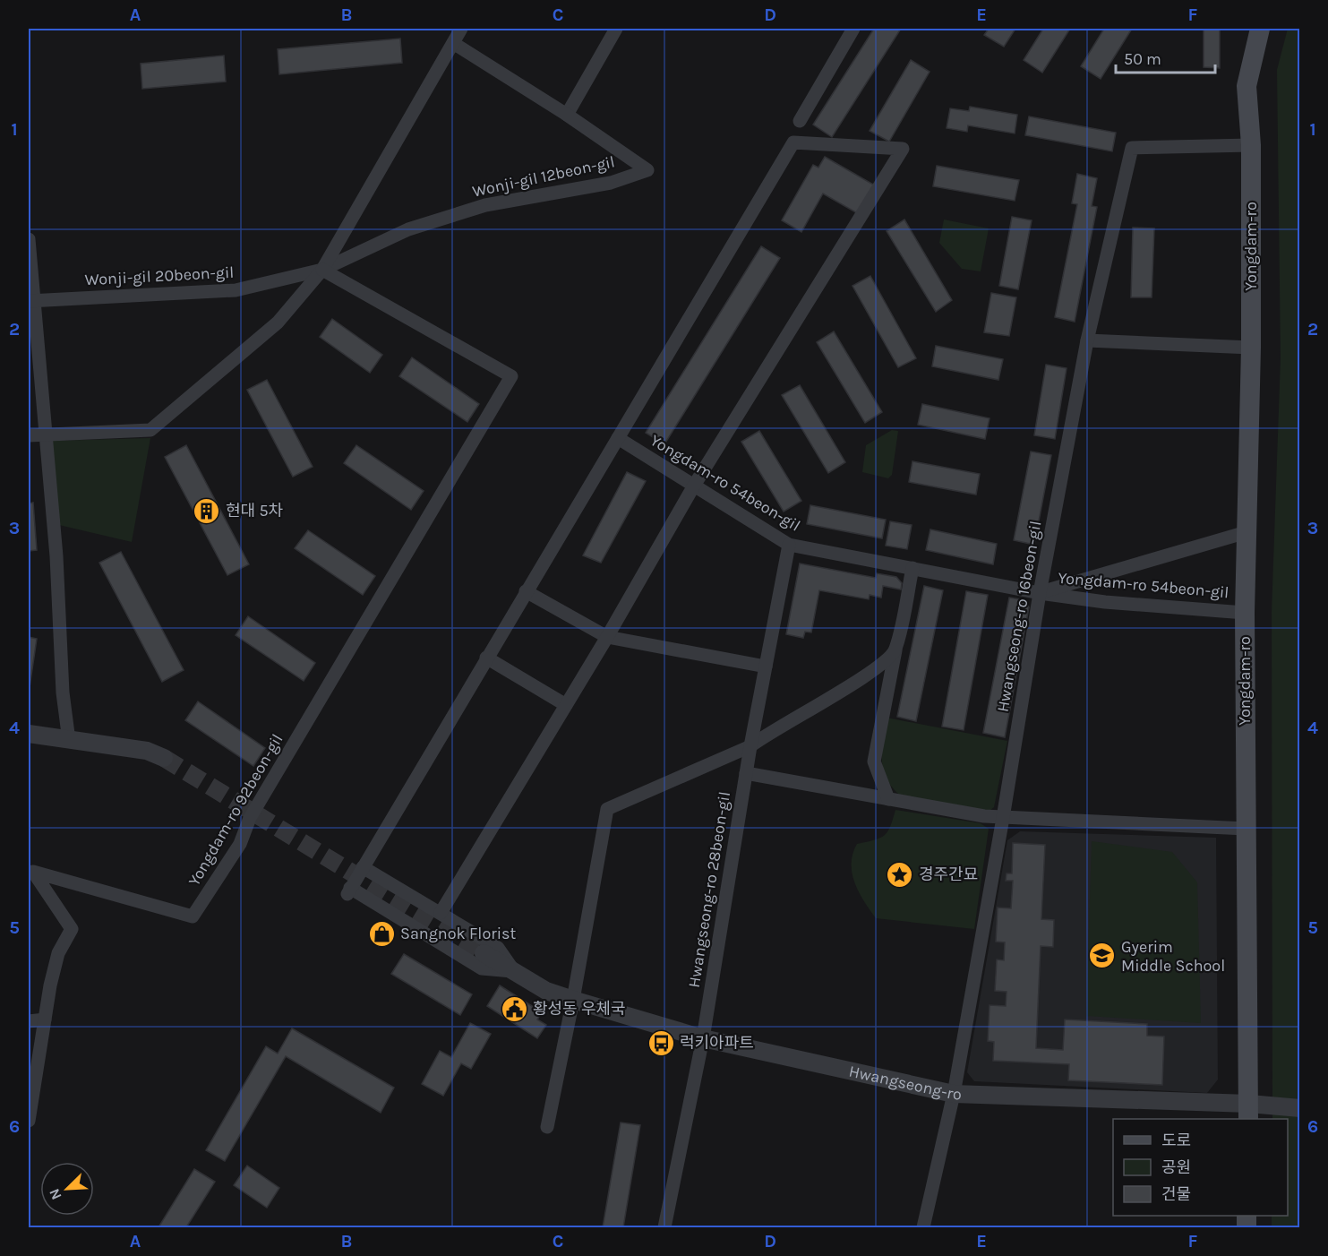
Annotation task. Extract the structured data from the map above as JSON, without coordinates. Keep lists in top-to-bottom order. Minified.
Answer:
{"streets":{"main road":["Yongdam-ro"],"street":["Wonji-gil 12beon-gil","Wonji-gil 20beon-gil","Yongdam-ro 54beon-gil","Hwangseong-ro 16beon-gil","Yongdam-ro 92beon-gil","Hwangseong-ro 28beon-gil","Hwangseong-ro"]},"crossings":[["Wonji-gil 12beon-gil","Wonji-gil 20beon-gil"],["Wonji-gil 12beon-gil","Yongdam-ro 92beon-gil"],["Yongdam-ro","Yongdam-ro 54beon-gil"],["Yongdam-ro","Hwangseong-ro 16beon-gil"],["Yongdam-ro","Hwangseong-ro"],["Wonji-gil 20beon-gil","Yongdam-ro 92beon-gil"],["Yongdam-ro 54beon-gil","Hwangseong-ro 16beon-gil"],["Yongdam-ro 54beon-gil","Hwangseong-ro 28beon-gil"],["Hwangseong-ro 16beon-gil","Hwangseong-ro"],["Hwangseong-ro 28beon-gil","Hwangseong-ro"]],"places":{"building":["현대 5차"],"place":["경주간묘"],"shop":["Sangnok Florist"],"school or university":["Gyerim Middle School"],"public building":["황성동 우체국"],"bus stop":["럭키아파트"]},"legend":["도로","공원","건물"],"scale_bar":"50 m","north":"bottom left","grid":{"columns":["A","B","C","D","E","F"],"rows":["1","2","3","4","5","6"]}}
